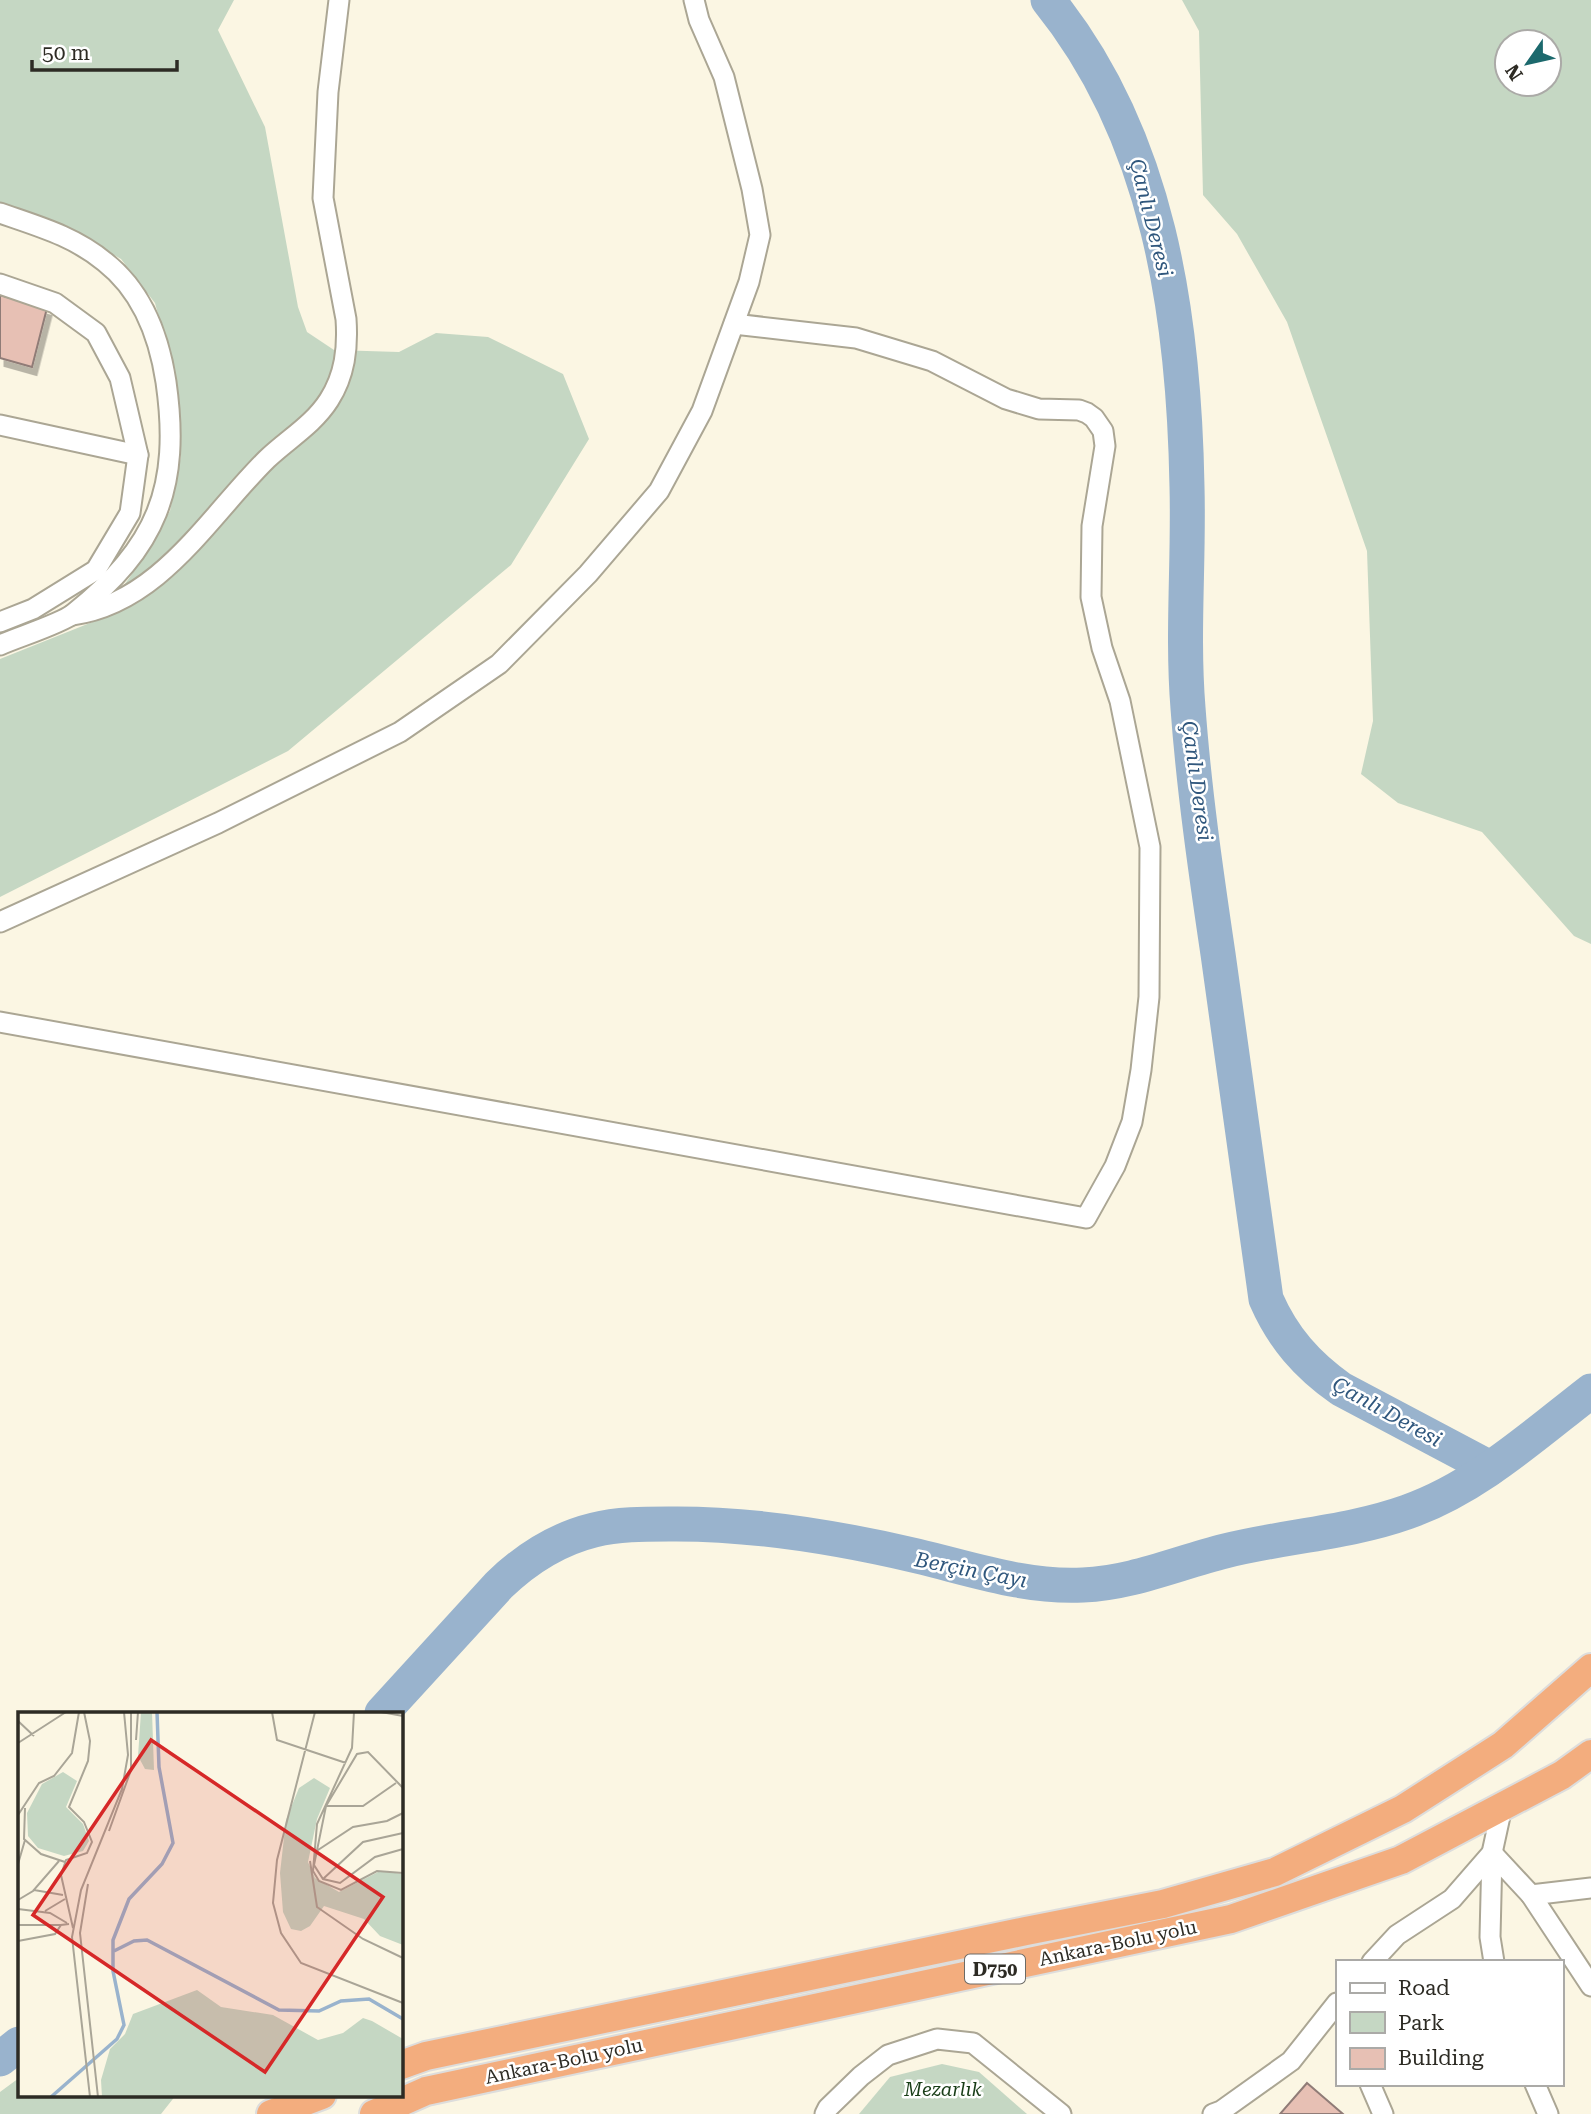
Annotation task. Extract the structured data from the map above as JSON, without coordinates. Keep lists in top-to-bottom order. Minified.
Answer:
{"streets":{"highway":["Ankara-Bolu yolu","D750"]},"water":["Çanlı Deresi","Berçin Çayı"],"parks":["Mezarlık"],"legend":["Road","Park","Building"],"scale_bar":"50 m","north":"bottom left"}
